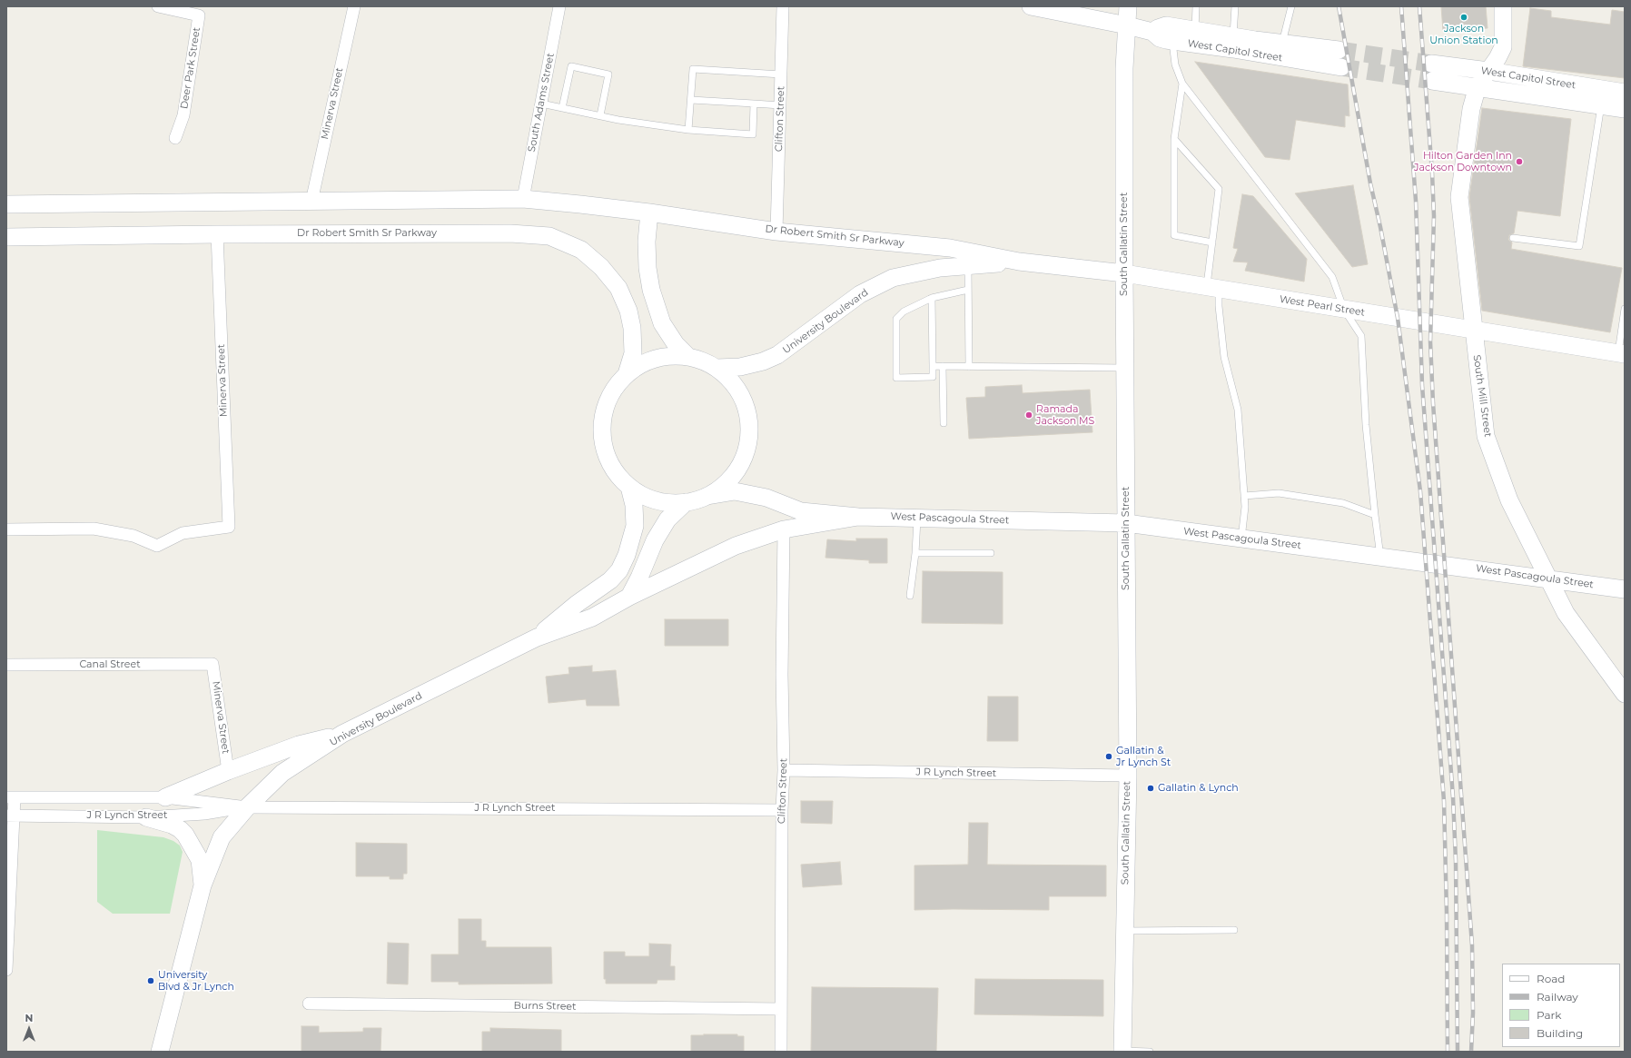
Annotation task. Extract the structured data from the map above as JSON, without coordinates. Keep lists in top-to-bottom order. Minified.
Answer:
{"streets":{"main road":["West Capitol Street","Dr Robert Smith Sr Parkway","South Gallatin Street","West Pearl Street","University Boulevard","South Mill Street","West Pascagoula Street"],"street":["Deer Park Street","South Adams Street","Minerva Street","Clifton Street","Canal Street","J R Lynch Street","Burns Street"]},"crossings":[["West Capitol Street","South Gallatin Street"],["West Capitol Street","South Mill Street"],["South Adams Street","Dr Robert Smith Sr Parkway"],["Minerva Street","Dr Robert Smith Sr Parkway"],["Minerva Street","Canal Street"],["Clifton Street","Dr Robert Smith Sr Parkway"],["Clifton Street","West Pascagoula Street"],["Clifton Street","J R Lynch Street"],["Clifton Street","Burns Street"],["Dr Robert Smith Sr Parkway","West Pearl Street"],["Dr Robert Smith Sr Parkway","University Boulevard"],["South Gallatin Street","West Pearl Street"],["South Gallatin Street","West Pascagoula Street"],["South Gallatin Street","J R Lynch Street"],["West Pearl Street","University Boulevard"],["West Pearl Street","South Mill Street"],["University Boulevard","West Pascagoula Street"],["University Boulevard","J R Lynch Street"],["South Mill Street","West Pascagoula Street"]],"places":["Jackson Union Station","Hilton Garden Inn Jackson Downtown","Ramada Jackson MS","Gallatin & Jr Lynch St","Gallatin & Lynch","University Blvd & Jr Lynch"],"legend":["Road","Railway","Park","Building"],"north":"top"}
